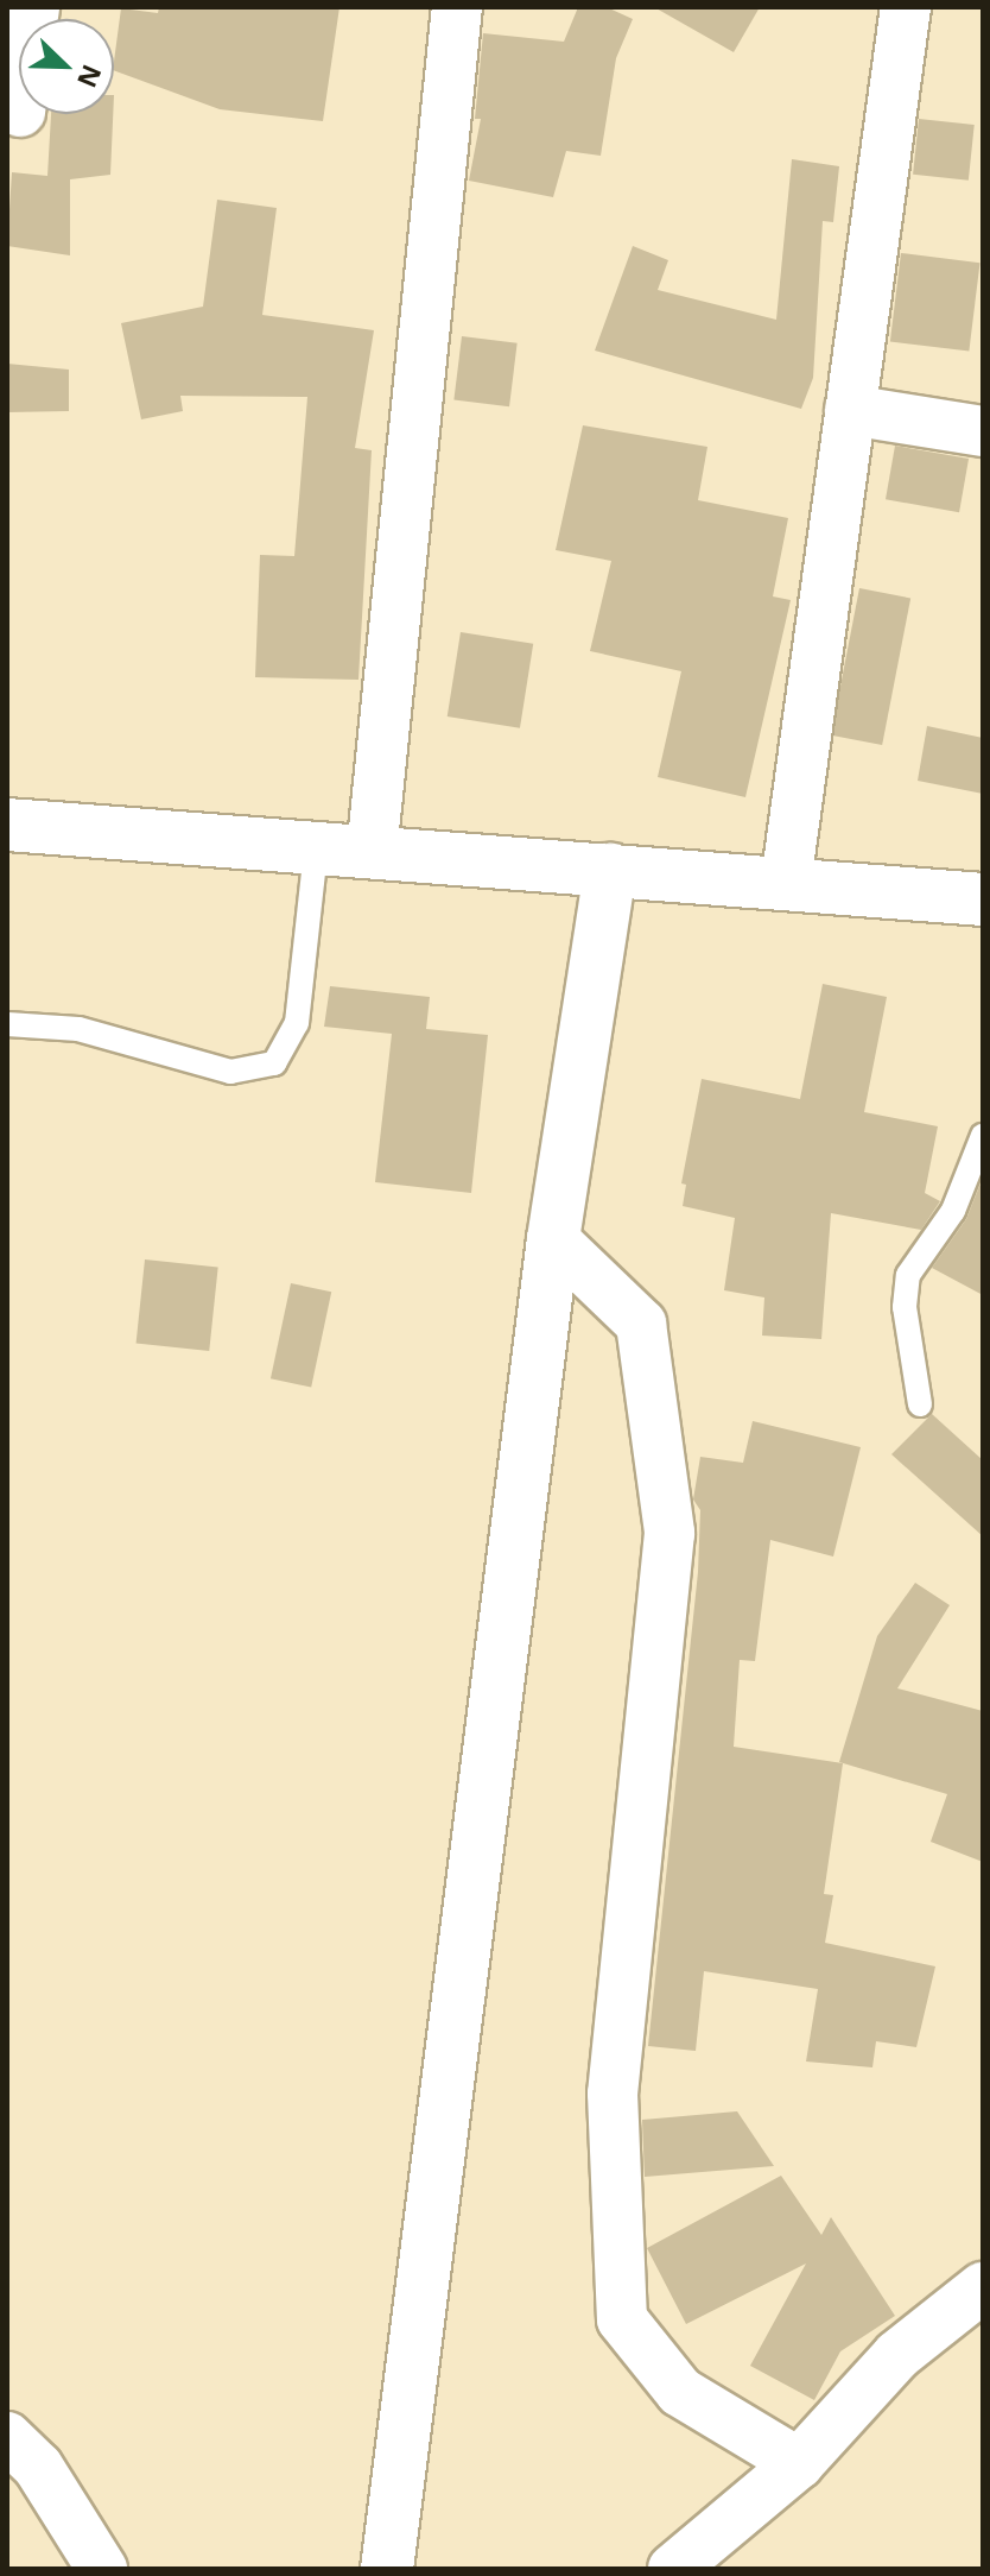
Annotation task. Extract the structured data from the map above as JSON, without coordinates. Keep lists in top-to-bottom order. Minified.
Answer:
{"north":"bottom right"}
